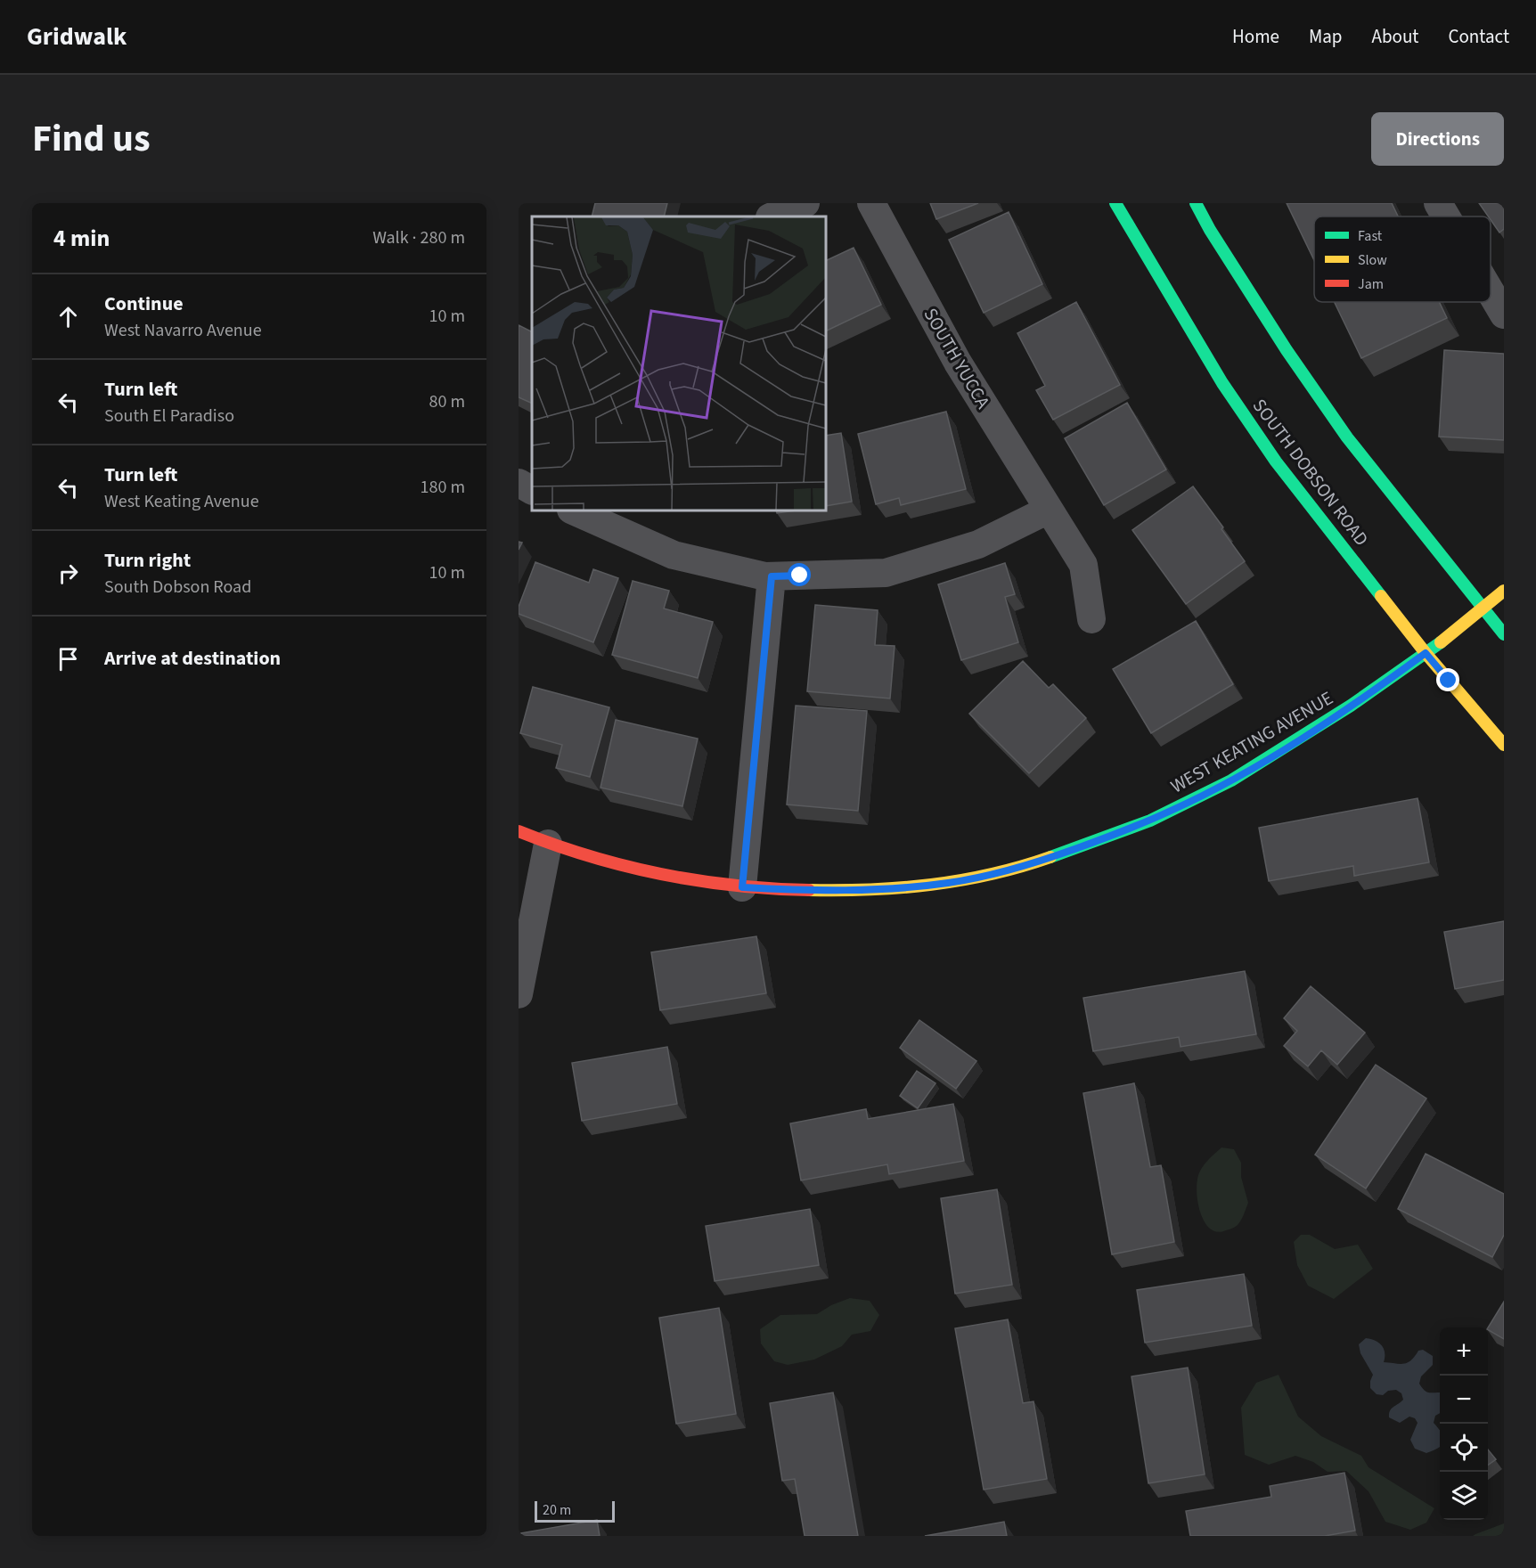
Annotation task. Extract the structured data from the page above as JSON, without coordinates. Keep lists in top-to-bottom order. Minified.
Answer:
{"streets":{"main road":["SOUTH DOBSON ROAD","WEST KEATING AVENUE"],"street":["SOUTH YUCCA"]},"crossings":[["SOUTH DOBSON ROAD","WEST KEATING AVENUE"]],"legend":["Fast","Slow","Jam"],"scale_bar":"20 m","page":{"header":"Gridwalk","nav":["Home","Map","About","Contact"],"title":"Find us","buttons":"Directions","heading":["4 min","Walk · 280 m"],"list":[["Continue","West Navarro Avenue","10 m"],["Turn left","South El Paradiso","80 m"],["Turn left","West Keating Avenue","180 m"],["Turn right","South Dobson Road","10 m"],"Arrive at destination"],"map_buttons":["+","−"],"scale":"20 m"}}
